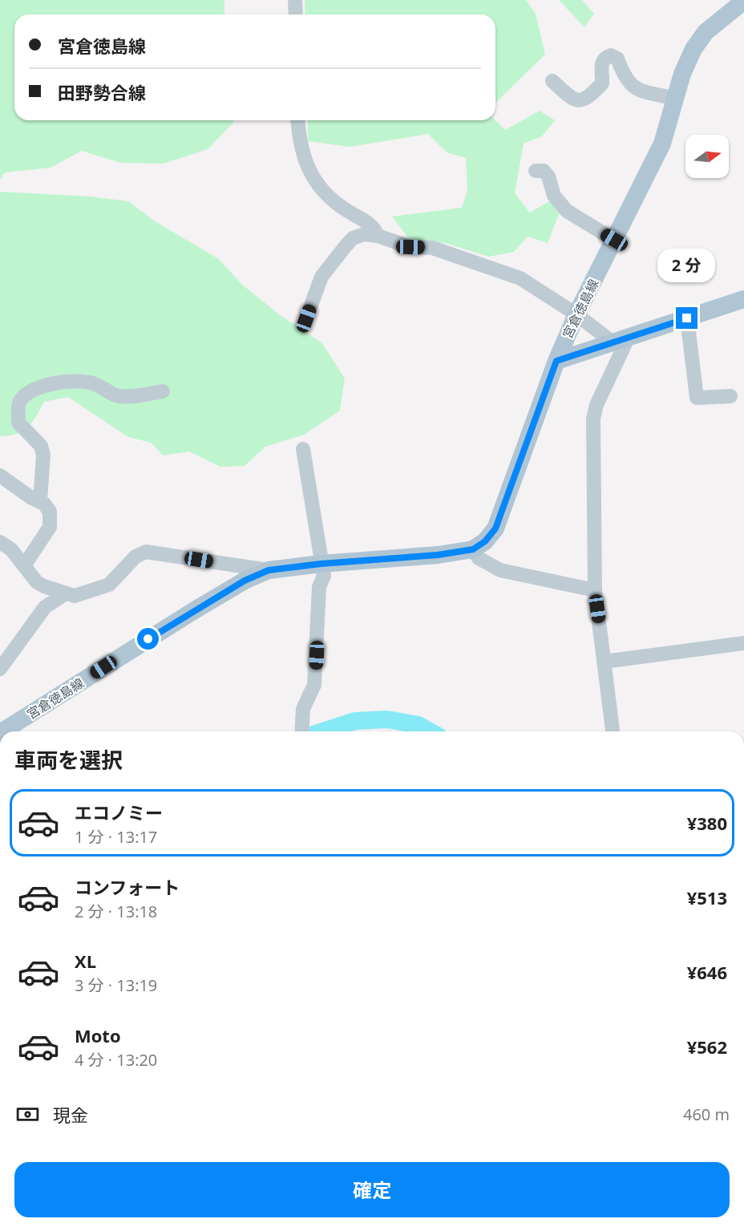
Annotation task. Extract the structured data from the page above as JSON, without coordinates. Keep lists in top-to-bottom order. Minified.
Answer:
{"streets":{"main road":["宮倉徳島線"]},"north":"right","page":{"banner":["宮倉徳島線","田野勢合線"],"bubble":"2 分","heading":"車両を選択","list":[{"name":"エコノミー","note":"1 分 · 13:17","value":"¥380"},{"name":"コンフォート","note":"2 分 · 13:18","value":"¥513"},{"name":"XL","note":"3 分 · 13:19","value":"¥646"},{"name":"Moto","note":"4 分 · 13:20","value":"¥562"}],"pay":["現金","460 m"],"buttons":"確定"}}
